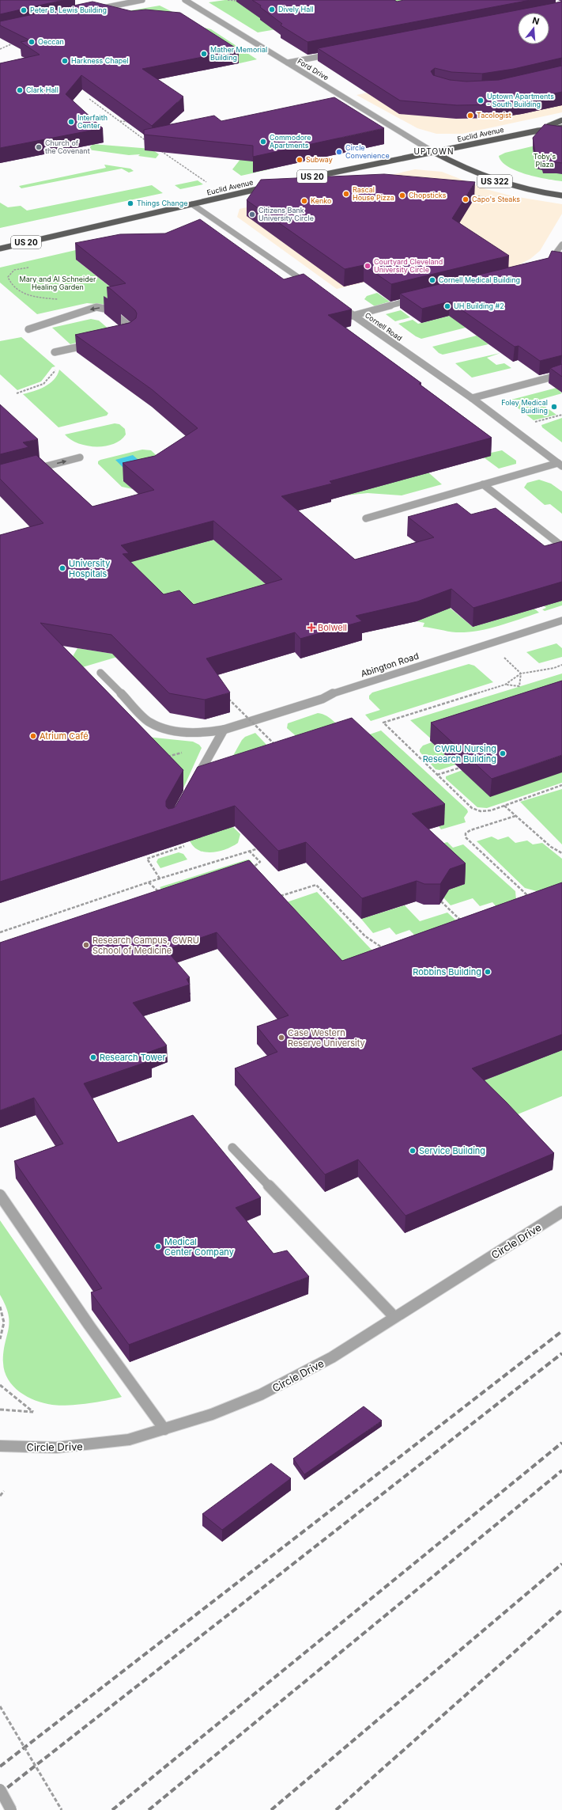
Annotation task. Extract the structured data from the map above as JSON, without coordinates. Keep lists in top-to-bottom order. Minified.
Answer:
{"streets":{"main road":["Euclid Avenue","US 20","US 322"],"street":["Ford Drive","Cornell Road","Abington Road","Circle Drive"]},"crossings":[["Ford Drive","Euclid Avenue"],["Ford Drive","US 322"],["Euclid Avenue","US 322"]],"districts":["UPTOWN"],"parks":["Toby's Plaza","Mary and Al Schneider Healing Garden"],"places":{"other":["Dively Hall","Peter B. Lewis Building","Oeccan","Mather Memorial Building","Harkness Chapel","Clark Hall","Uptown Apartments - South Building","Tacologist","Interfaith Center","Commodore Apartments","Church of the Covenant","Circle Convenience","Subway","Rascal House Pizza","Chopsticks","Capo's Steaks","Kenko","Things Change","Citizens Bank University Circle","Courtyard Cleveland University Circle","Cornell Medical Building","UH Building #2","Foley Medical Buidling","University Hospitals","Atrium Café","CWRU Nursing Research Building","Research Campus, CWRU School of Medicine","Robbins Building","Case Western Reserve University","Research Tower","Service Building","Medical Center Company"],"health":["Bolwell"]},"north":"top"}
